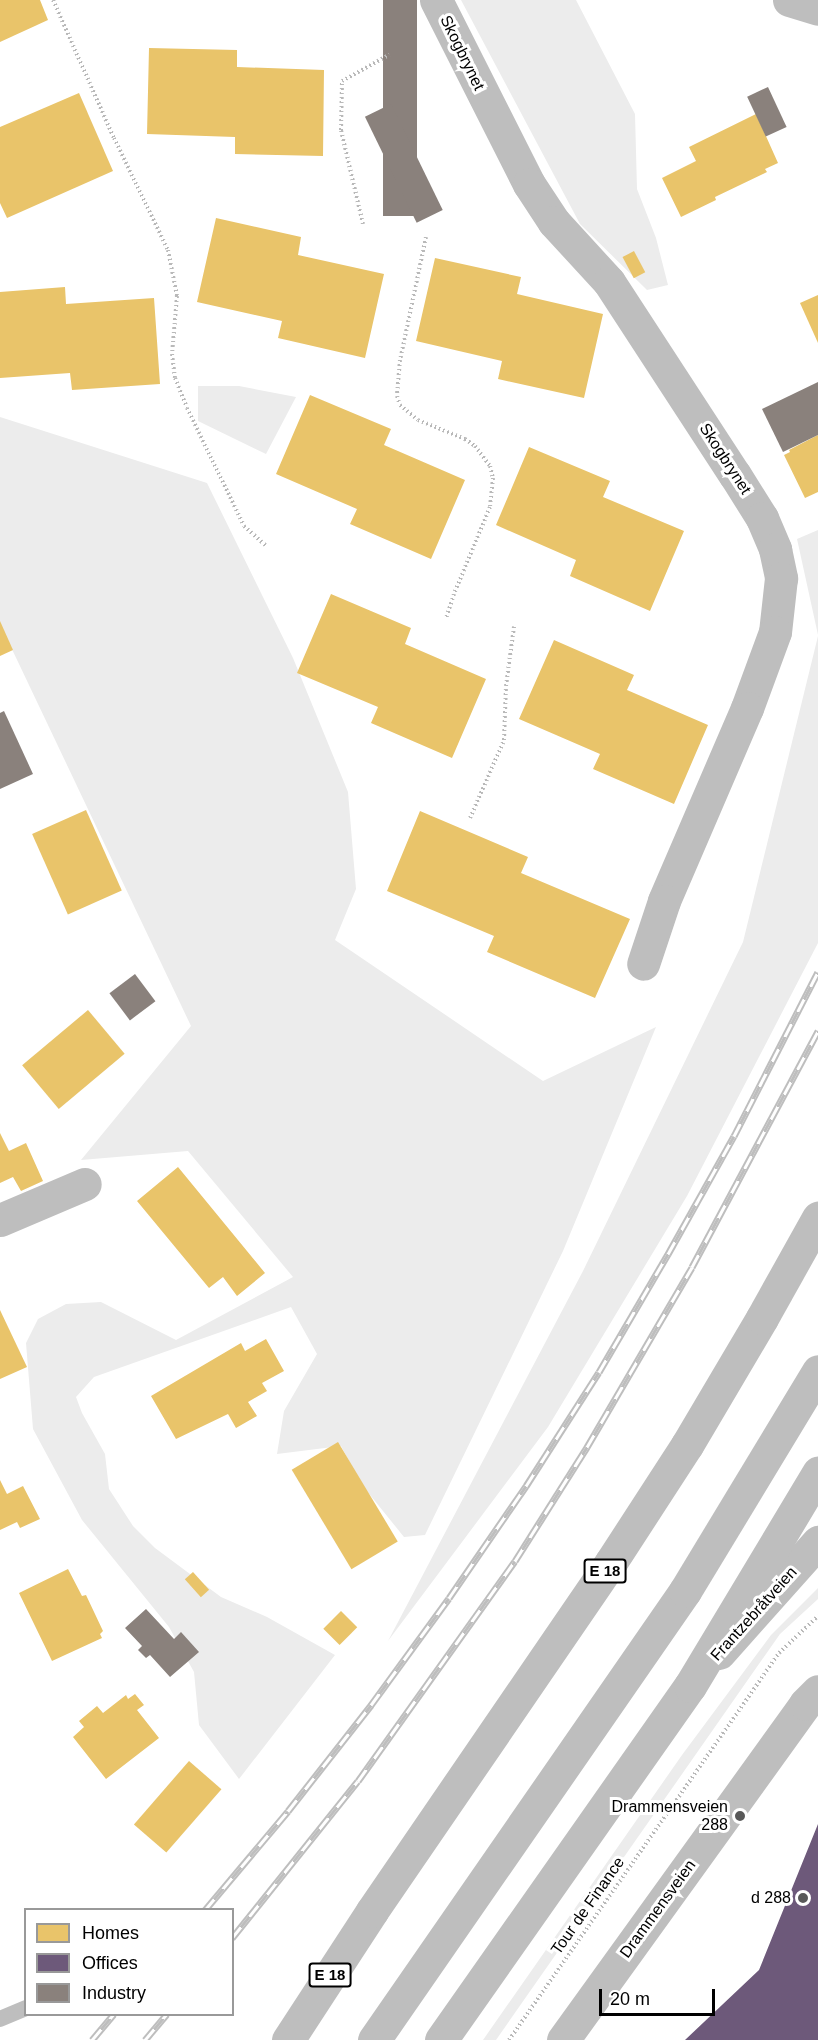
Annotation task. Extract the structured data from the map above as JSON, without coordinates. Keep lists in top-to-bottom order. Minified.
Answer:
{"streets":{"main road":["Skogbrynet","E 18","Frantzebråtveien","Drammensveien"],"path":["Tour de Finance"]},"places":["Drammensveien 288","d 288"],"legend":["Homes","Offices","Industry"],"scale_bar":"20 m"}
